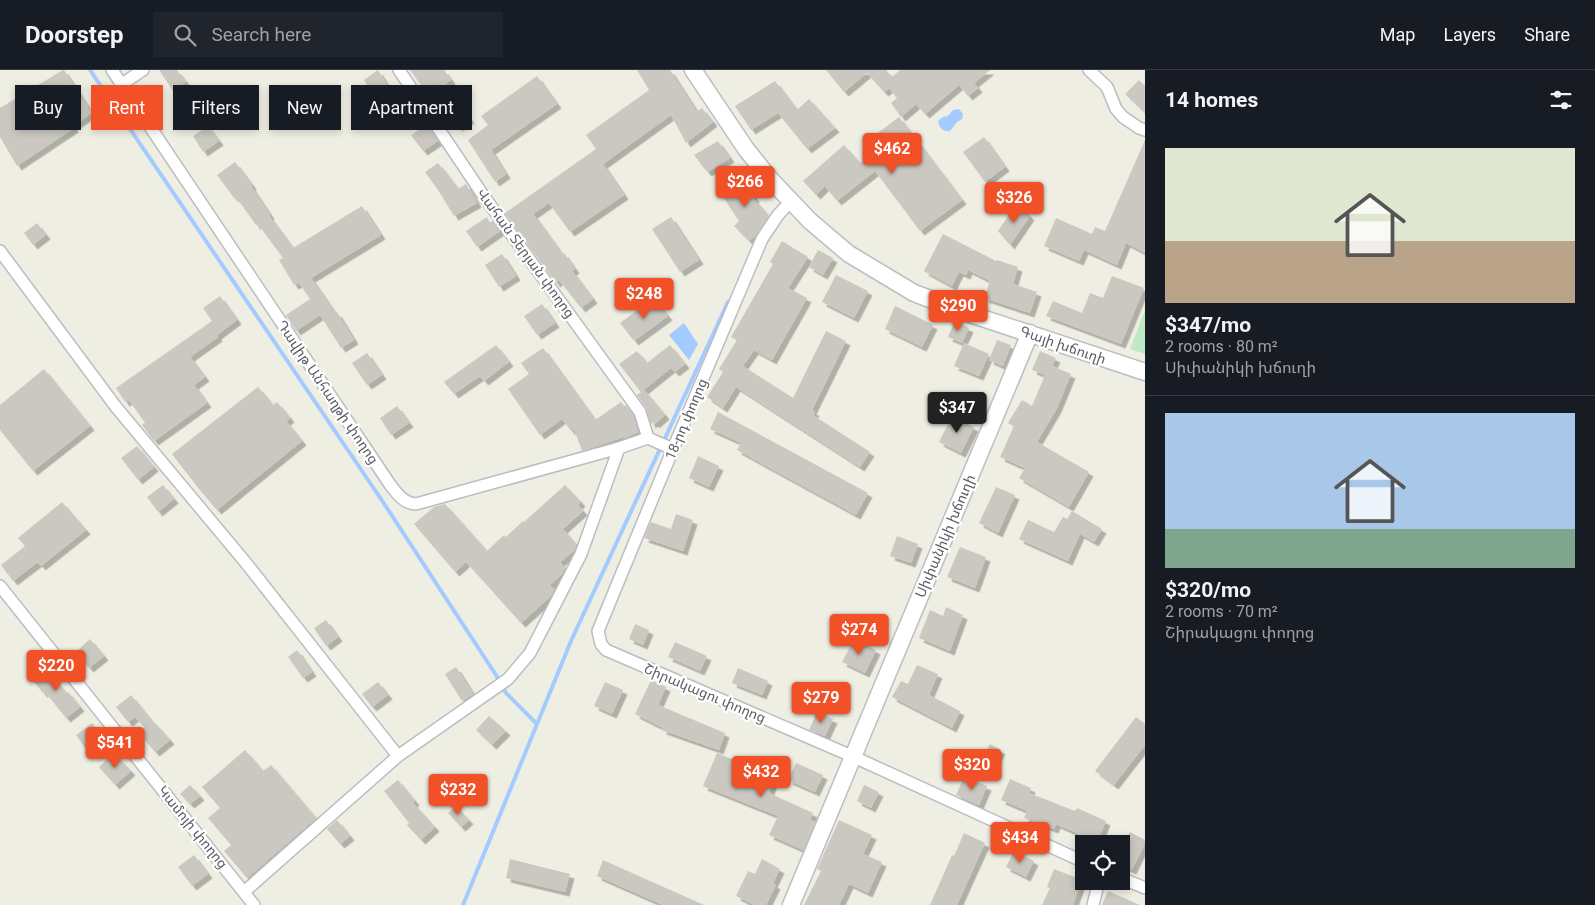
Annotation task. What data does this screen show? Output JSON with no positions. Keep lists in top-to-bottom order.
{
  "streets": {
    "main road": ["Գայի խճուղի", "Սիփանիկի խճուղի"],
    "street": [
      "Վահան Տերյան փողոց",
      "Դավիթ Անհաղթի փողոց",
      "18-րդ փողոց",
      "Շիրակացու փողոց",
      "Կամոյի փողոց"
    ]
  },
  "crossings": [
    ["Վահան Տերյան փողոց", "Դավիթ Անհաղթի փողոց"],
    ["Գայի խճուղի", "18-րդ փողոց"],
    ["Գայի խճուղի", "Սիփանիկի խճուղի"],
    ["18-րդ փողոց", "Շիրակացու փողոց"],
    ["Սիփանիկի խճուղի", "Շիրակացու փողոց"]
  ],
  "page": {
    "header": "Doorstep",
    "search": "Search here",
    "nav": ["Map", "Layers", "Share"],
    "heading": "14 homes",
    "chip": [
      "Buy",
      "Rent",
      "Filters",
      "New",
      "Apartment"
    ],
    "list": [
      {
        "name": "$347/mo",
        "note": "2 rooms · 80 m² · Սիփանիկի խճուղի"
      },
      {
        "name": "$320/mo",
        "note": "2 rooms · 70 m² · Շիրակացու փողոց"
      }
    ],
    "price": [
      "$462",
      "$266",
      "$326",
      "$248",
      "$290",
      "$347",
      "$274",
      "$220",
      "$279",
      "$541",
      "$320",
      "$432",
      "$232",
      "$434"
    ]
  }
}
